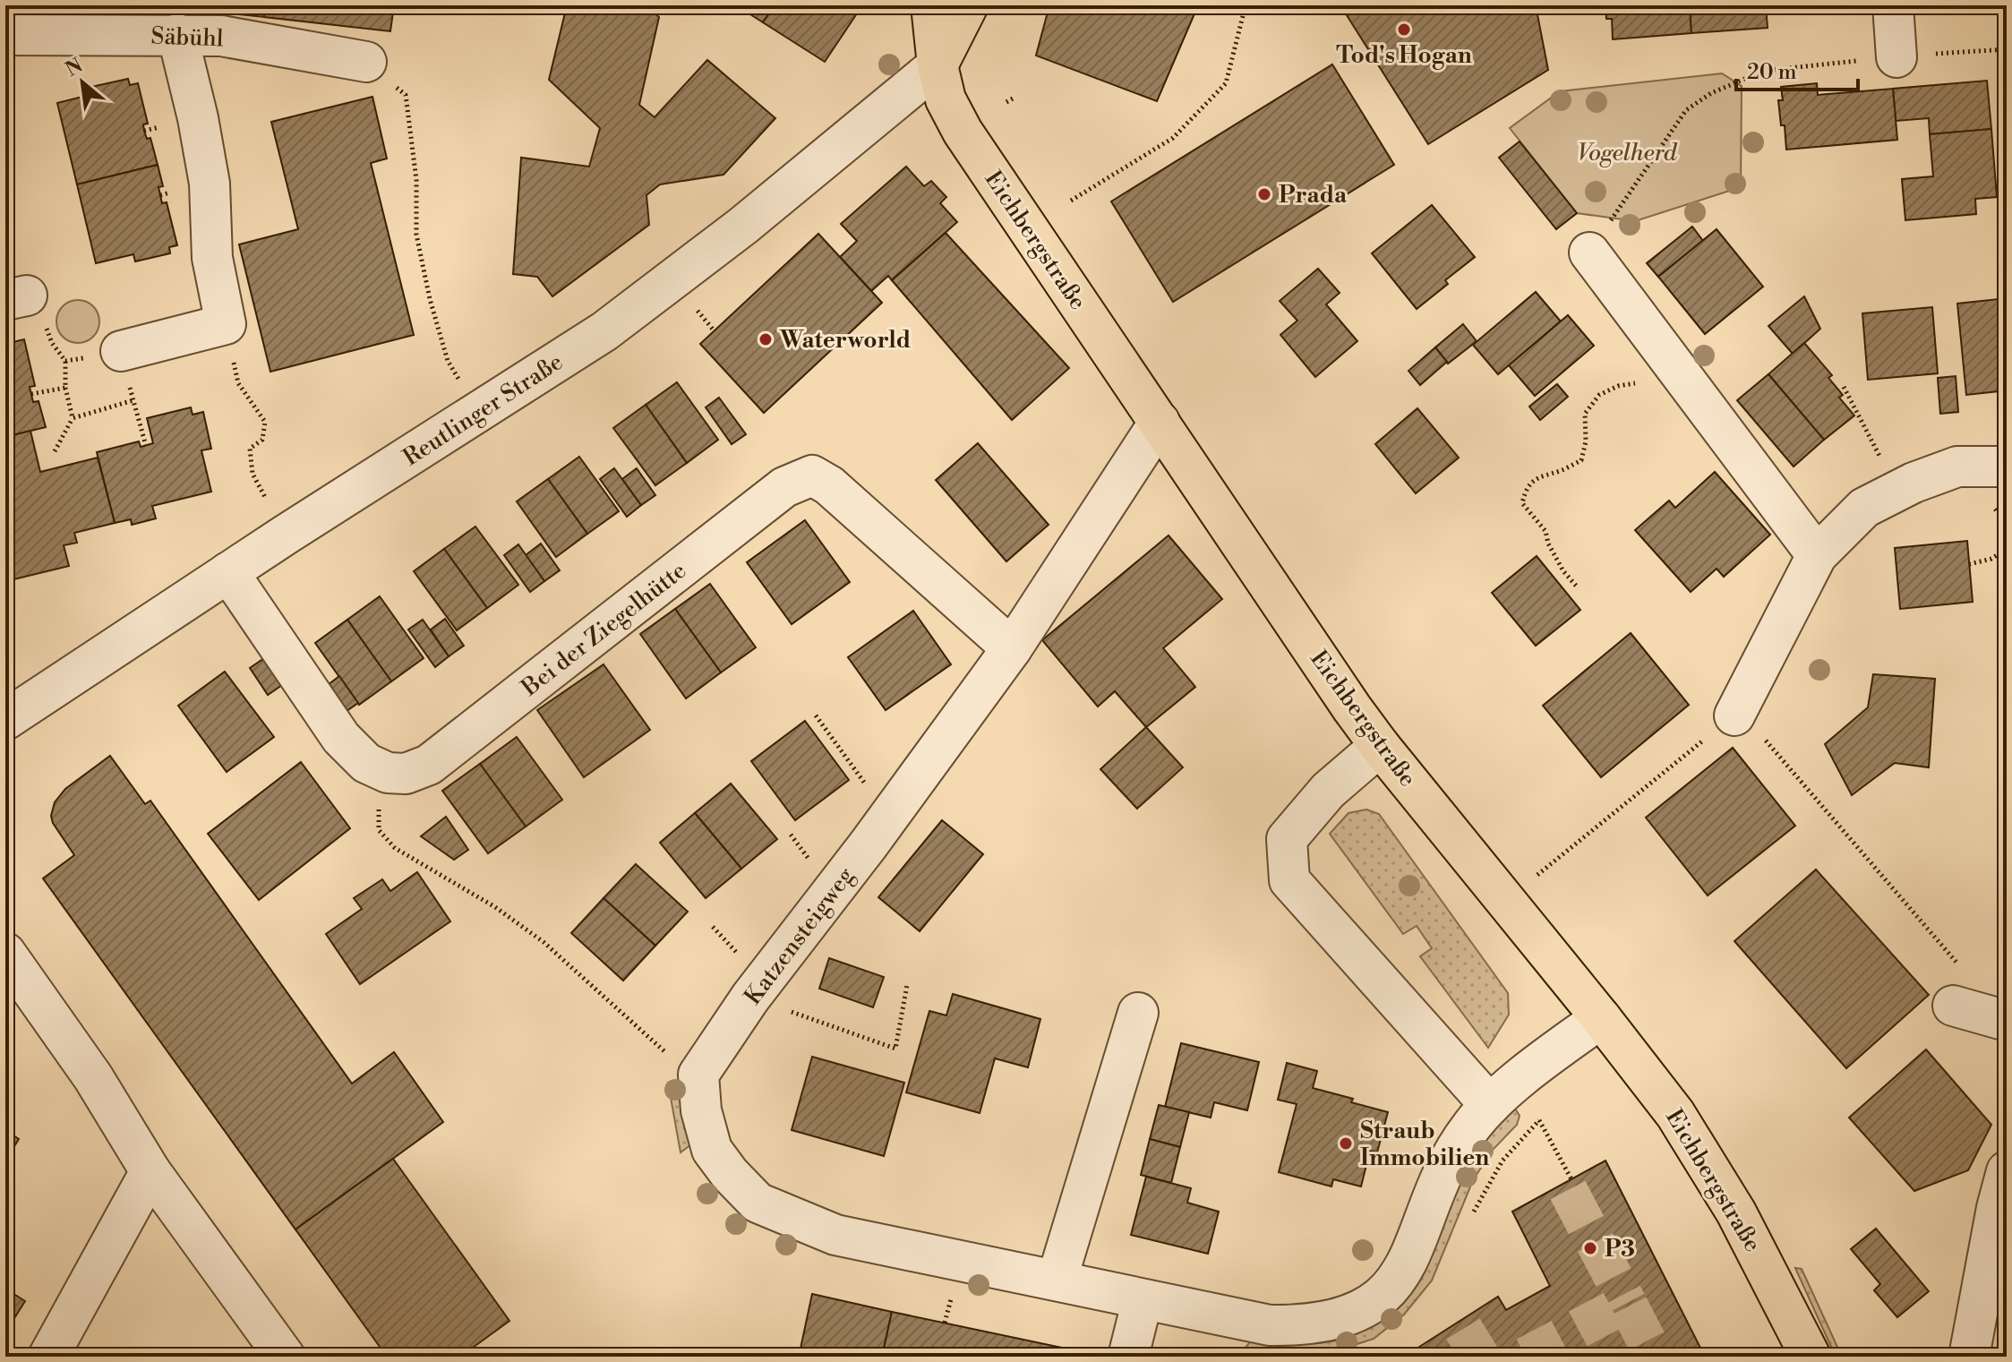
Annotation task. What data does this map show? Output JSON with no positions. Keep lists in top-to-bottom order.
{
  "streets": {
    "main road": ["Eichbergstraße", "Reutlinger Straße"],
    "street": ["Säbühl", "Bei der Ziegelhütte", "Katzensteigweg"]
  },
  "crossings": [
    ["Eichbergstraße", "Reutlinger Straße"],
    ["Eichbergstraße", "Katzensteigweg"],
    ["Bei der Ziegelhütte", "Katzensteigweg"]
  ],
  "parks": ["Vogelherd"],
  "places": [
    "Tod's Hogan",
    "Prada",
    "Waterworld",
    "Straub Immobilien",
    "P3"
  ],
  "scale_bar": "20 m",
  "north": "top left"
}
